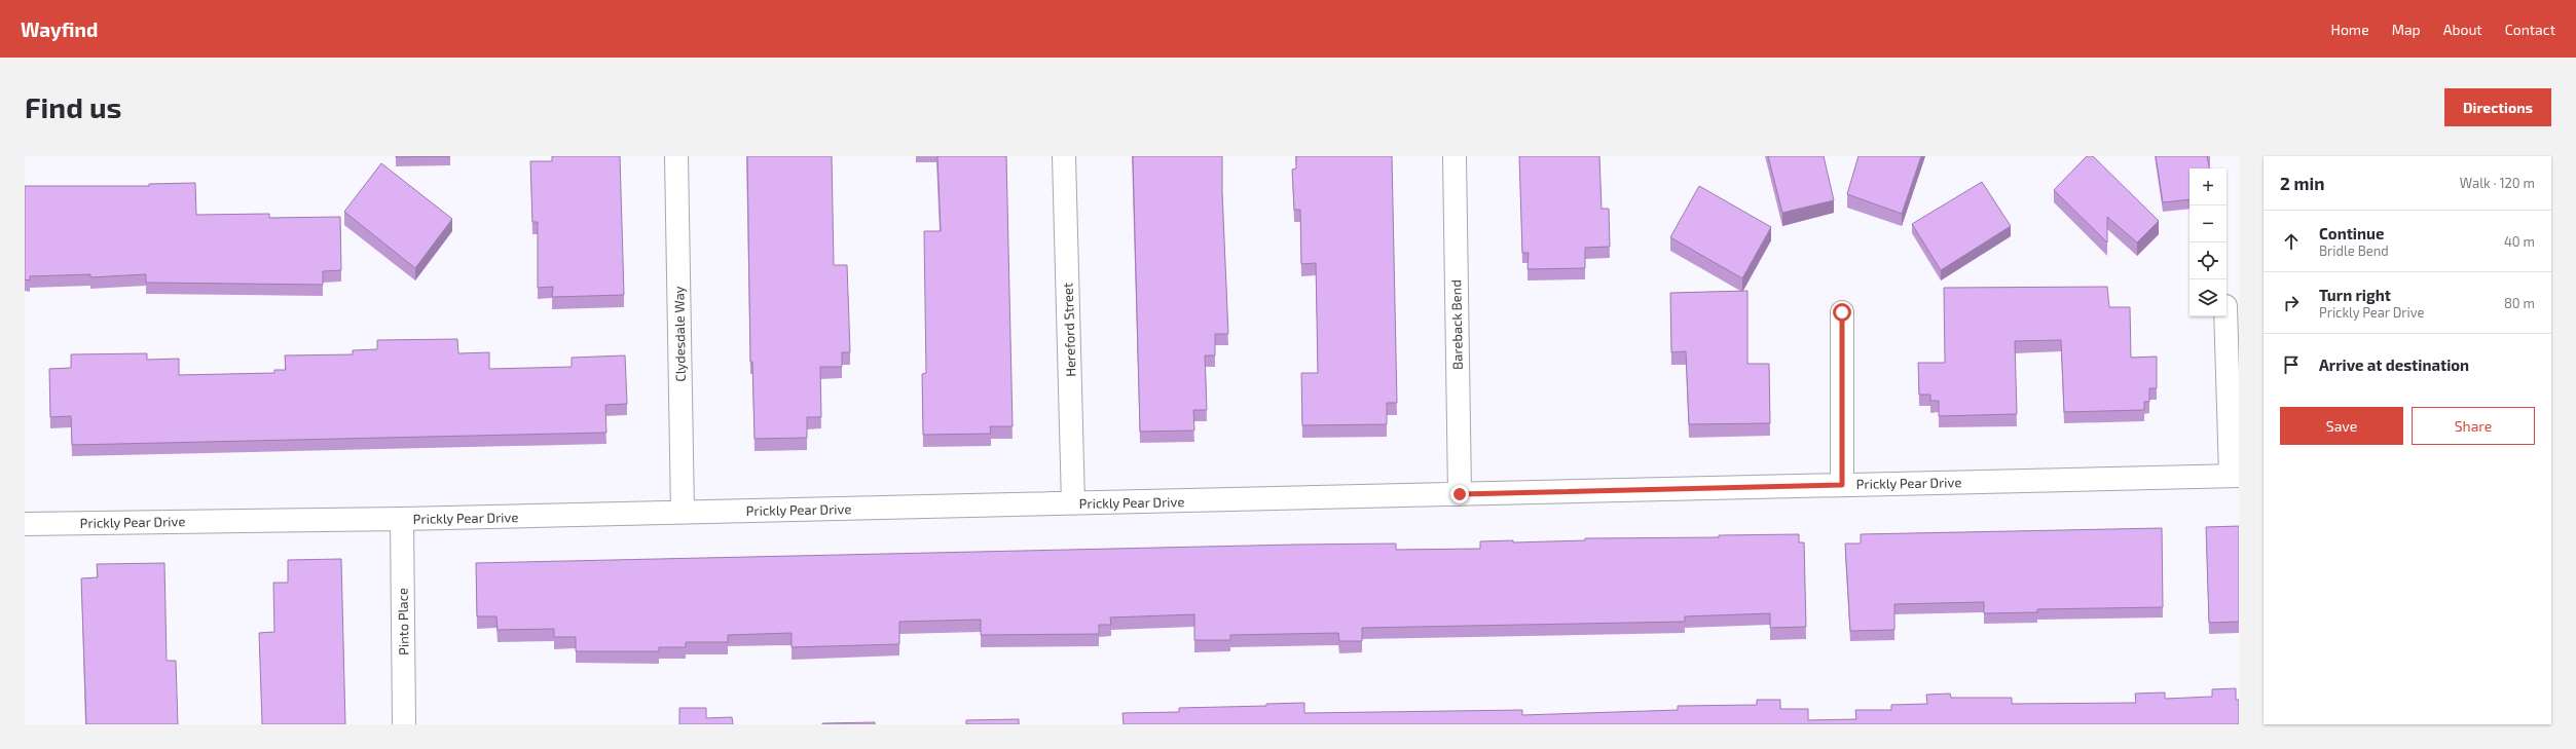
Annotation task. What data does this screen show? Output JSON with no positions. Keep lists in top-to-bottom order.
{
  "streets": {
    "street": [
      "Bareback Bend",
      "Hereford Street",
      "Clydesdale Way",
      "Prickly Pear Drive",
      "Pinto Place"
    ]
  },
  "crossings": [
    ["Bareback Bend", "Prickly Pear Drive"],
    ["Hereford Street", "Prickly Pear Drive"],
    ["Clydesdale Way", "Prickly Pear Drive"],
    ["Prickly Pear Drive", "Pinto Place"]
  ],
  "page": {
    "header": "Wayfind",
    "nav": [
      "Home",
      "Map",
      "About",
      "Contact"
    ],
    "buttons": [
      "Directions",
      ["Save", "Share"]
    ],
    "title": "Find us",
    "heading": ["2 min", "Walk · 120 m"],
    "map_buttons": ["+", "−"],
    "list": [
      ["Continue", "Bridle Bend", "40 m"],
      ["Turn right", "Prickly Pear Drive", "80 m"],
      "Arrive at destination"
    ]
  }
}
